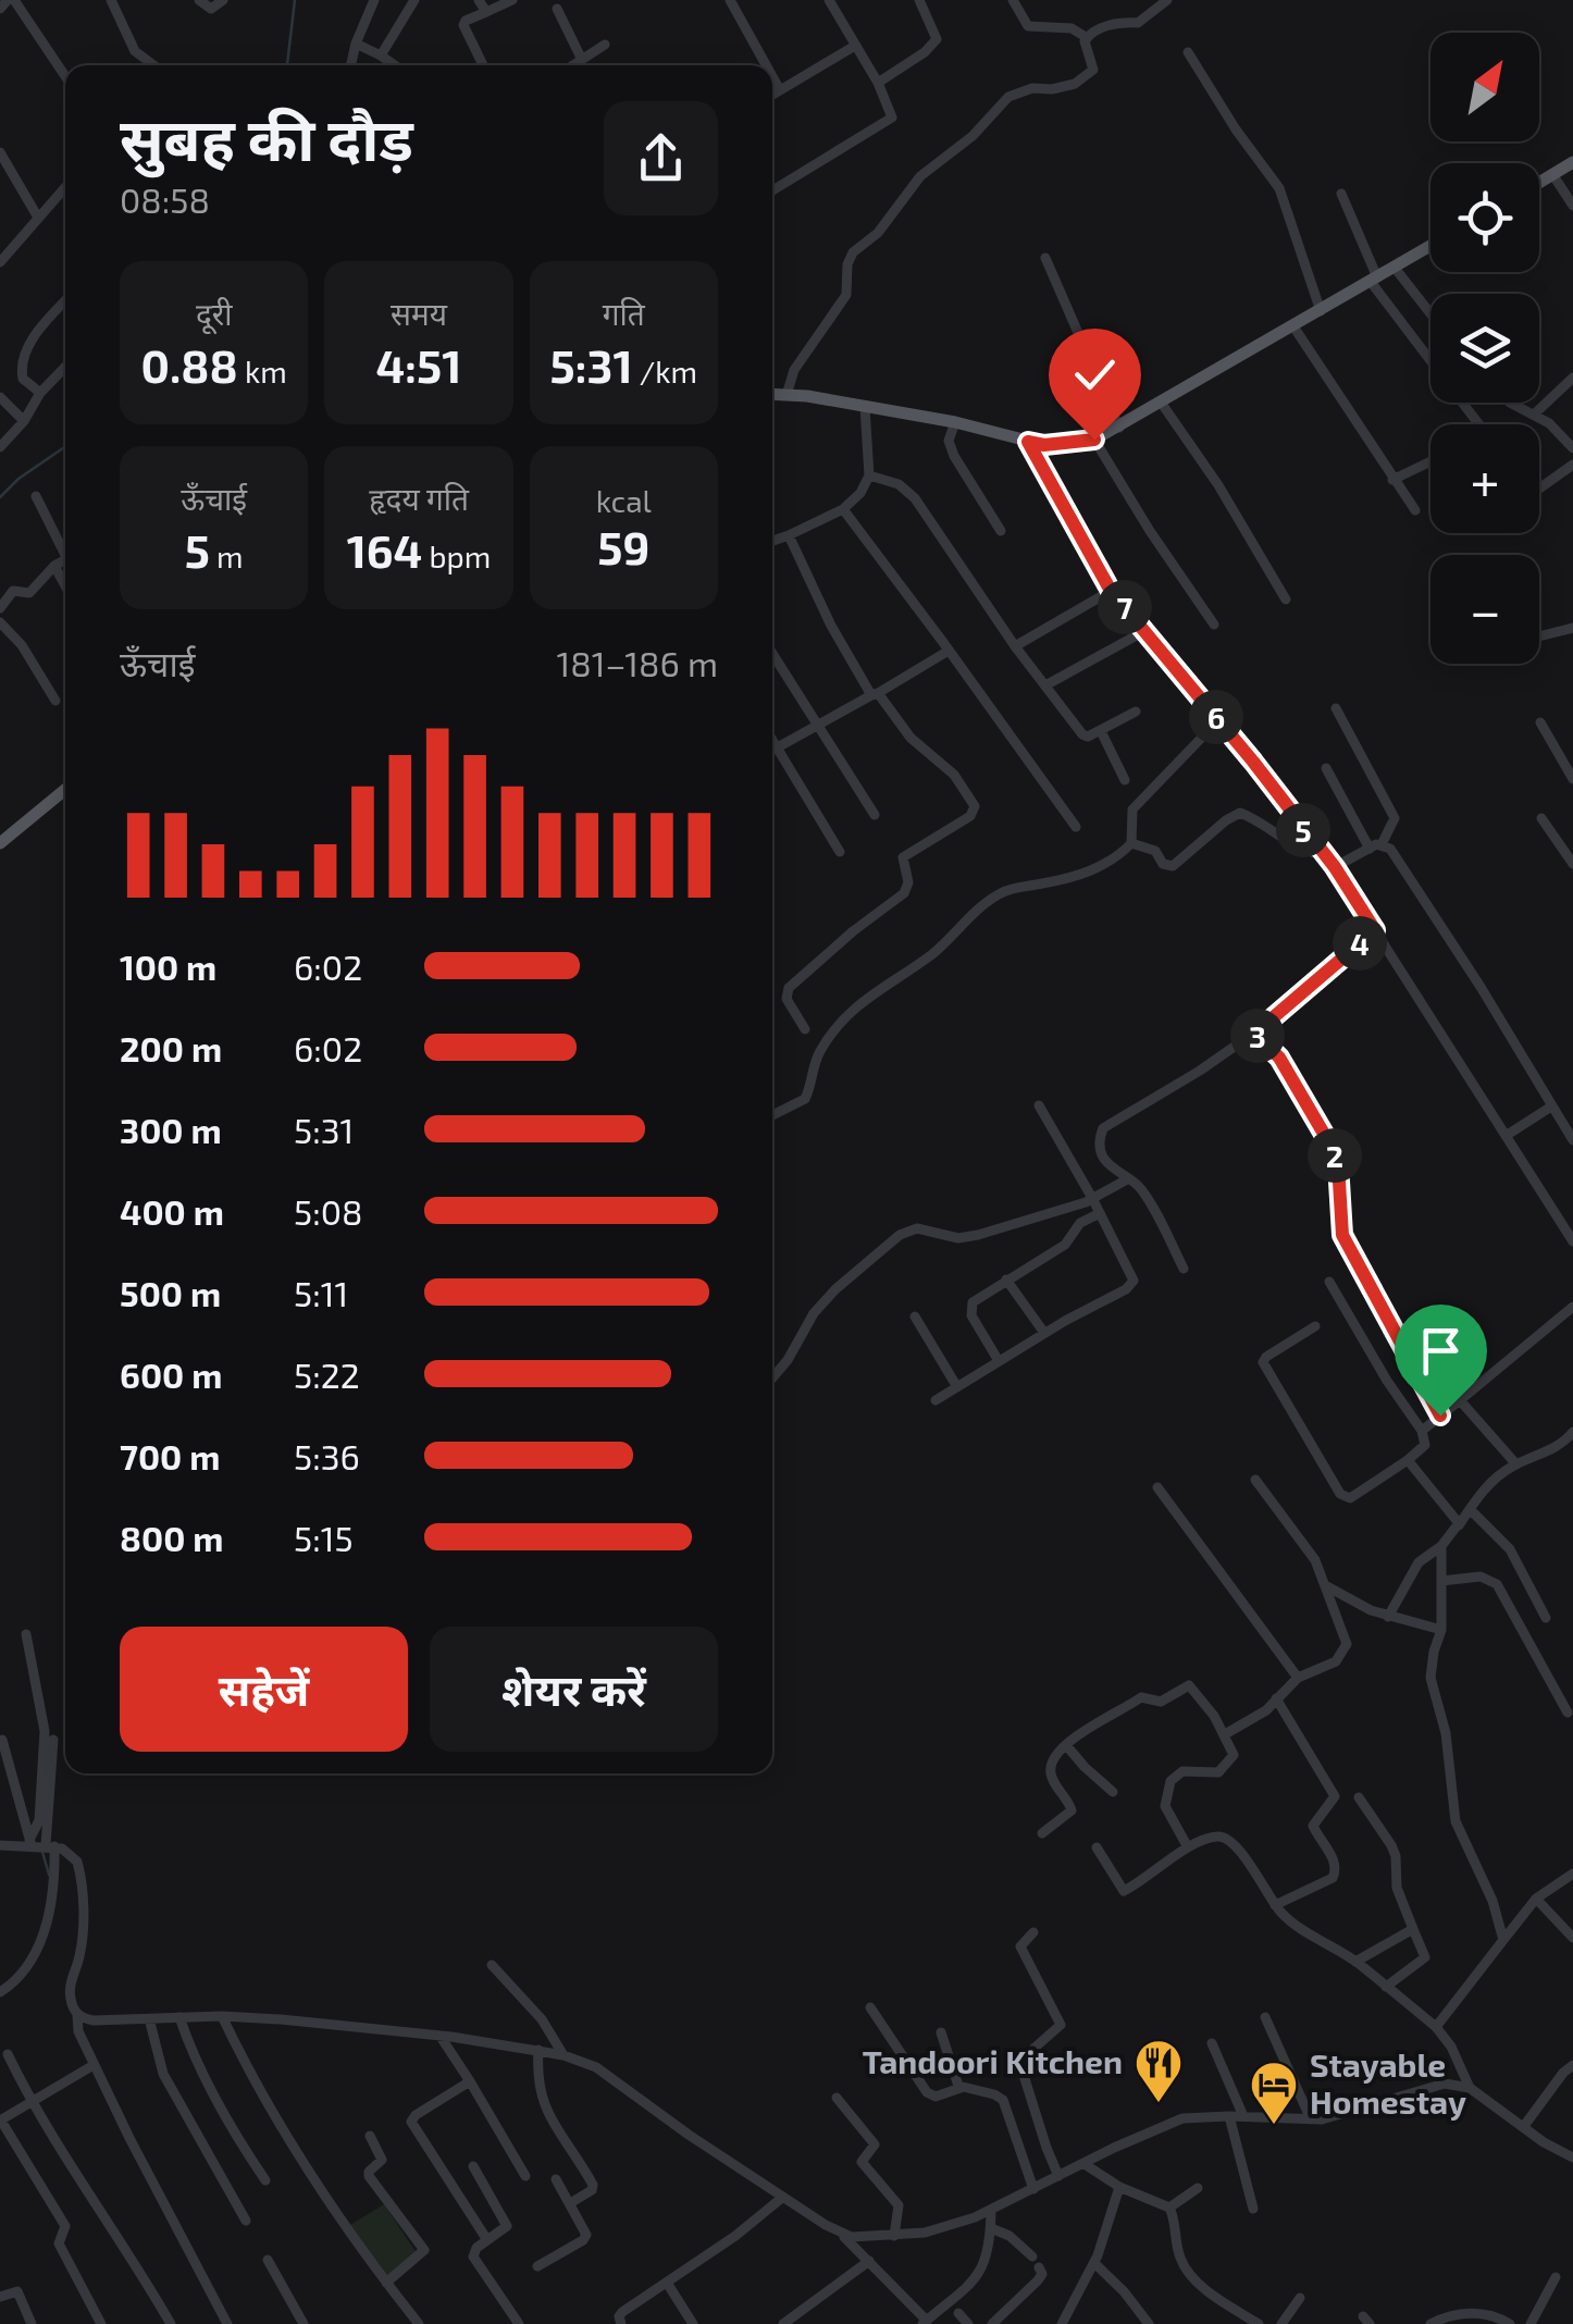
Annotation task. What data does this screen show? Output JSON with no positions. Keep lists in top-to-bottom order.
{
  "places": {
    "restaurant": ["Tandoori Kitchen"],
    "hotel": ["Stayable Homestay"]
  },
  "north": "top right",
  "page": {
    "map_buttons": ["+", "−"],
    "heading": ["सुबह की दौड़", "08:58"],
    "stats": [
      ["दूरी", "0.88 km"],
      ["समय", "4:51"],
      ["गति", "5:31 /km"],
      ["ऊँचाई", "5 m"],
      ["हृदय गति", "164 bpm"],
      ["kcal", "59"]
    ],
    "pins": [
      "7",
      "6",
      "5",
      "4",
      "3",
      "2"
    ],
    "chart": ["ऊँचाई", "181–186 m"],
    "list": [
      {
        "name": "100 m",
        "note": "6:02"
      },
      {
        "name": "200 m",
        "note": "6:02"
      },
      {
        "name": "300 m",
        "note": "5:31"
      },
      {
        "name": "400 m",
        "note": "5:08"
      },
      {
        "name": "500 m",
        "note": "5:11"
      },
      {
        "name": "600 m",
        "note": "5:22"
      },
      {
        "name": "700 m",
        "note": "5:36"
      },
      {
        "name": "800 m",
        "note": "5:15"
      }
    ],
    "buttons": ["सहेजें", "शेयर करें"]
  }
}
